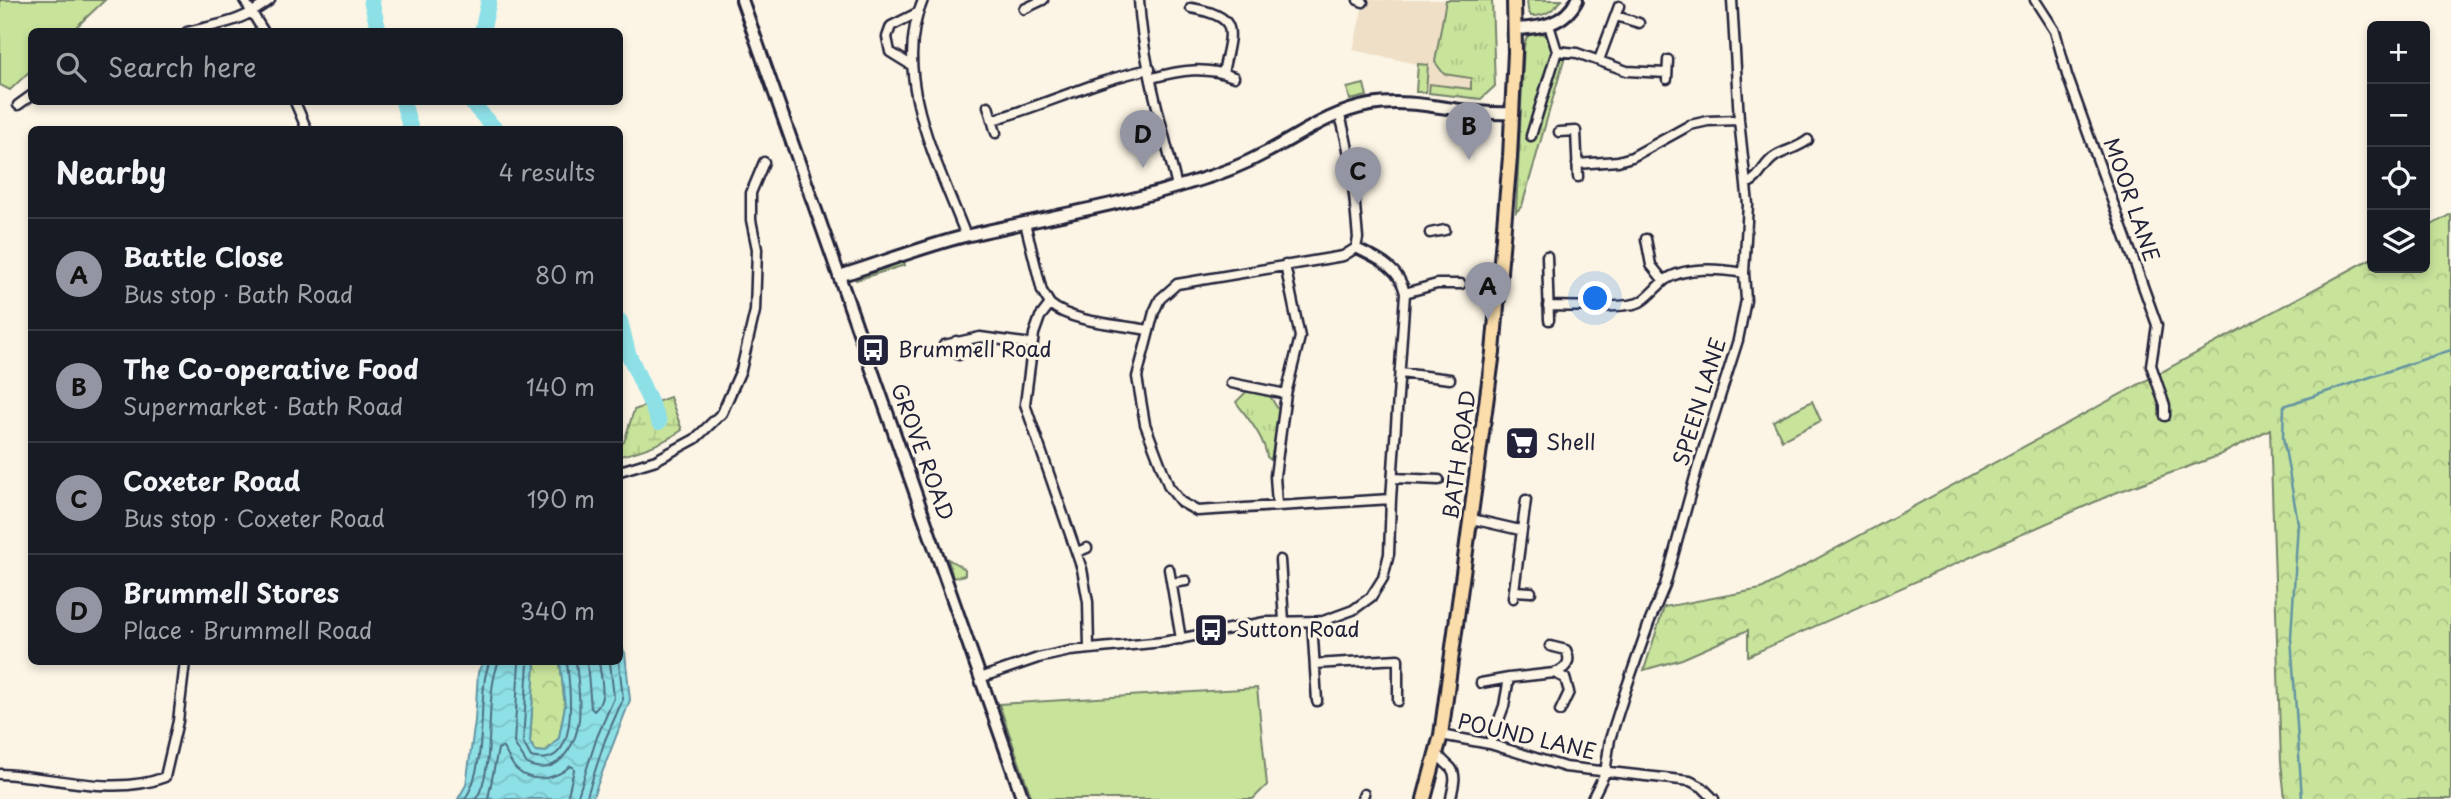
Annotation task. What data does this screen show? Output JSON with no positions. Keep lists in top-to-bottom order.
{
  "streets": {
    "main road": ["BATH ROAD"],
    "street": [
      "MOOR LANE",
      "SPEEN LANE",
      "GROVE ROAD",
      "POUND LANE"
    ]
  },
  "crossings": [
    ["SPEEN LANE", "POUND LANE"],
    ["BATH ROAD", "POUND LANE"]
  ],
  "places": {
    "bus stop": ["Brummell Road", "Sutton Road"],
    "supermarket": ["Shell"]
  },
  "page": {
    "map_buttons": ["+", "−"],
    "search": "Search here",
    "pins": [
      "B",
      "D",
      "C",
      "A"
    ],
    "heading": ["Nearby", "4 results"],
    "list": [
      {
        "mark": "A",
        "name": "Battle Close",
        "note": "Bus stop · Bath Road",
        "value": "80 m"
      },
      {
        "mark": "B",
        "name": "The Co-operative Food",
        "note": "Supermarket · Bath Road",
        "value": "140 m"
      },
      {
        "mark": "C",
        "name": "Coxeter Road",
        "note": "Bus stop · Coxeter Road",
        "value": "190 m"
      },
      {
        "mark": "D",
        "name": "Brummell Stores",
        "note": "Place · Brummell Road",
        "value": "340 m"
      }
    ]
  }
}
